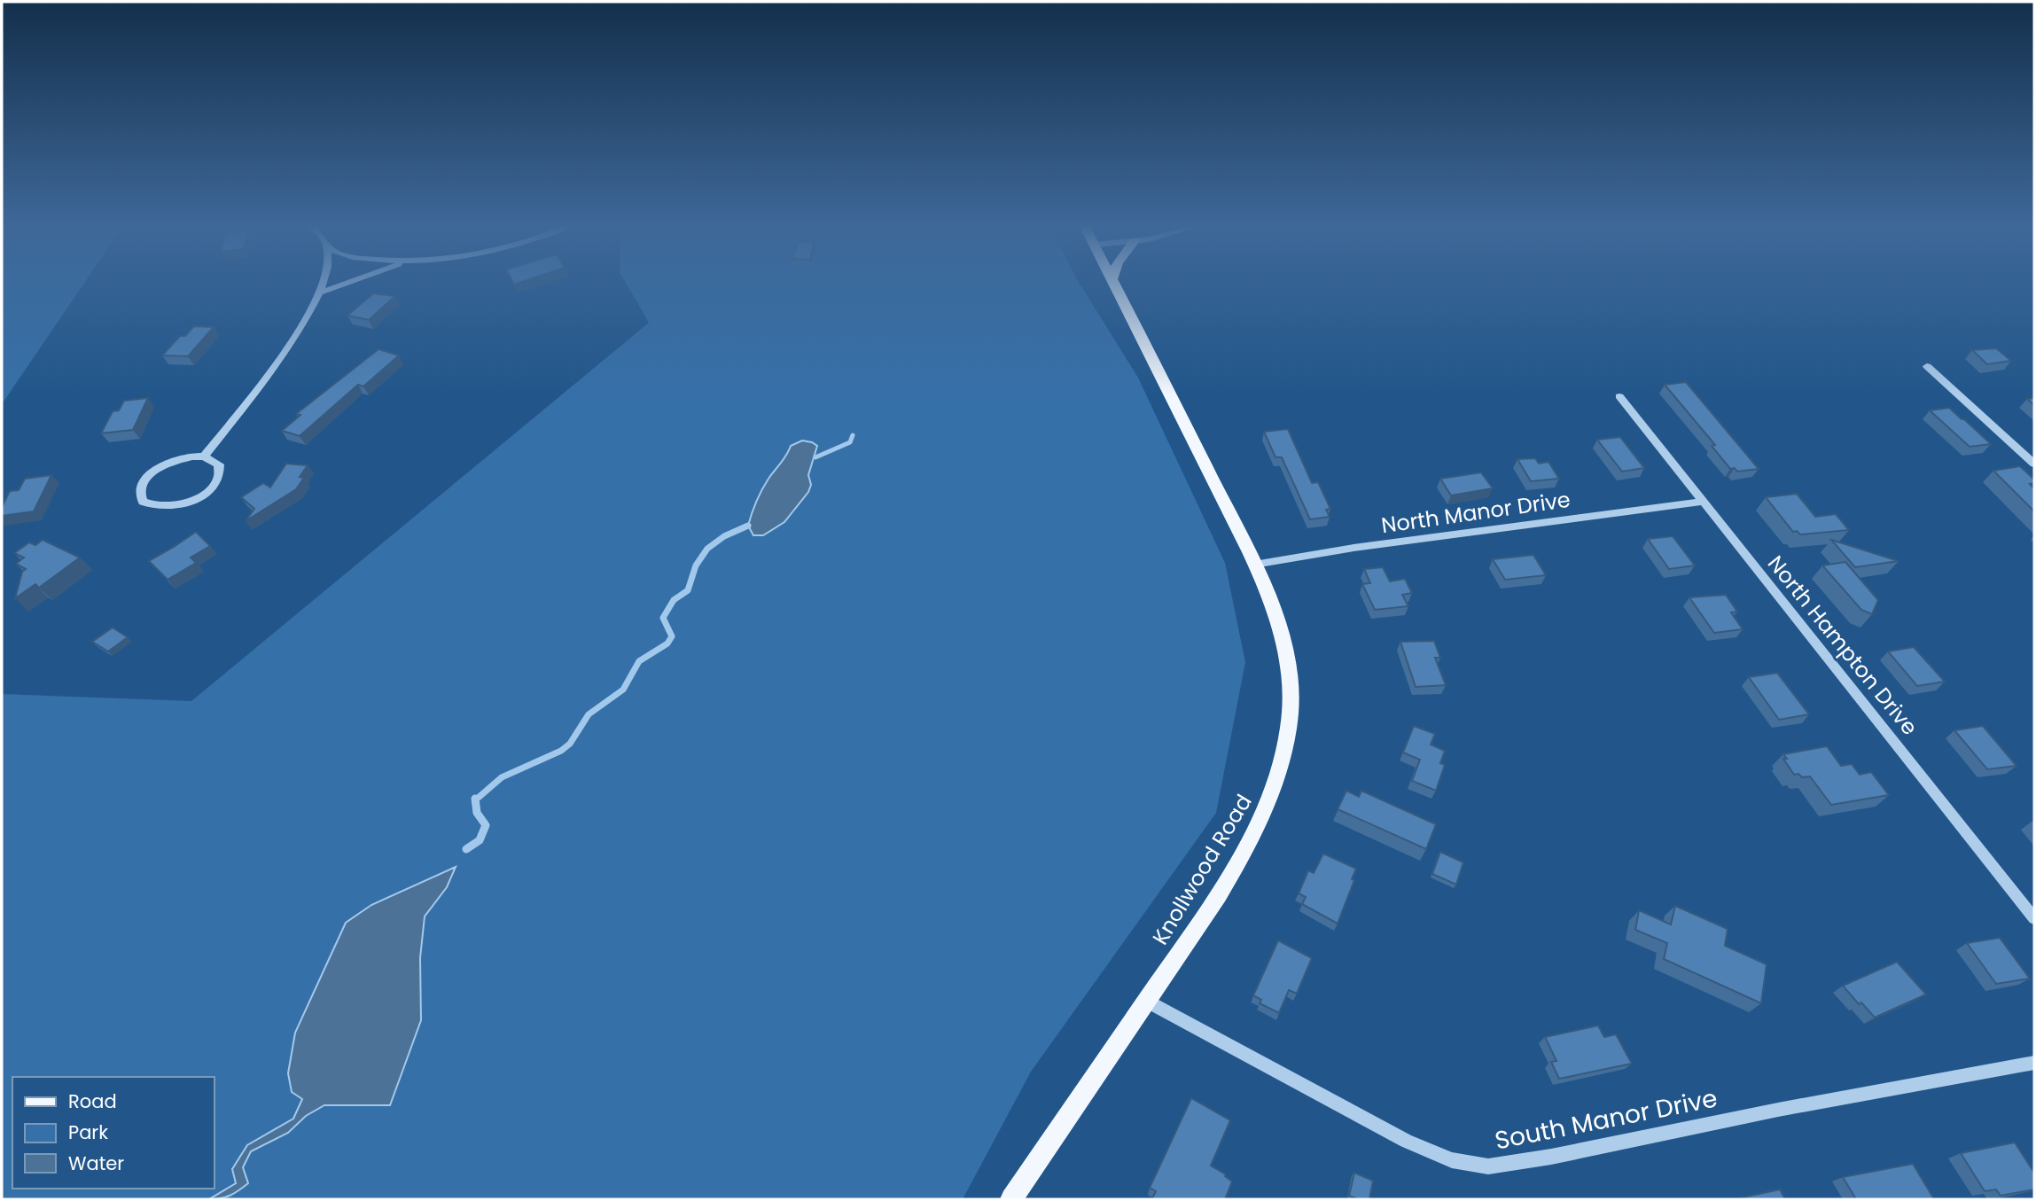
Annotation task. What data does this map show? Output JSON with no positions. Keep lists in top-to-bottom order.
{
  "streets": {
    "main road": ["Knollwood Road"],
    "street": ["North Manor Drive", "North Hampton Drive", "South Manor Drive"]
  },
  "crossings": [
    ["North Manor Drive", "North Hampton Drive"],
    ["North Manor Drive", "Knollwood Road"],
    ["Knollwood Road", "South Manor Drive"]
  ],
  "legend": ["Road", "Park", "Water"]
}
